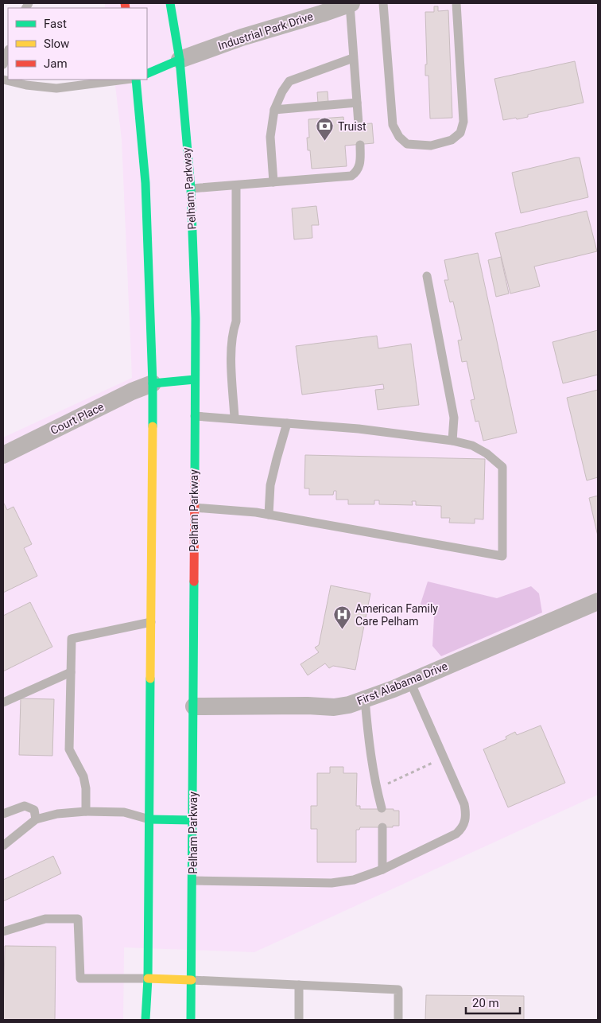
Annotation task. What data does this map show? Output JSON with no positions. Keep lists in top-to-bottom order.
{
  "streets": {
    "main road": ["Pelham Parkway"],
    "street": ["Industrial Park Drive", "Court Place", "First Alabama Drive"]
  },
  "crossings": [
    ["Industrial Park Drive", "Pelham Parkway"],
    ["Pelham Parkway", "First Alabama Drive"]
  ],
  "places": {
    "bank": ["Truist"],
    "hospital": ["American Family Care Pelham"]
  },
  "legend": ["Fast", "Slow", "Jam"],
  "scale_bar": "20 m"
}
